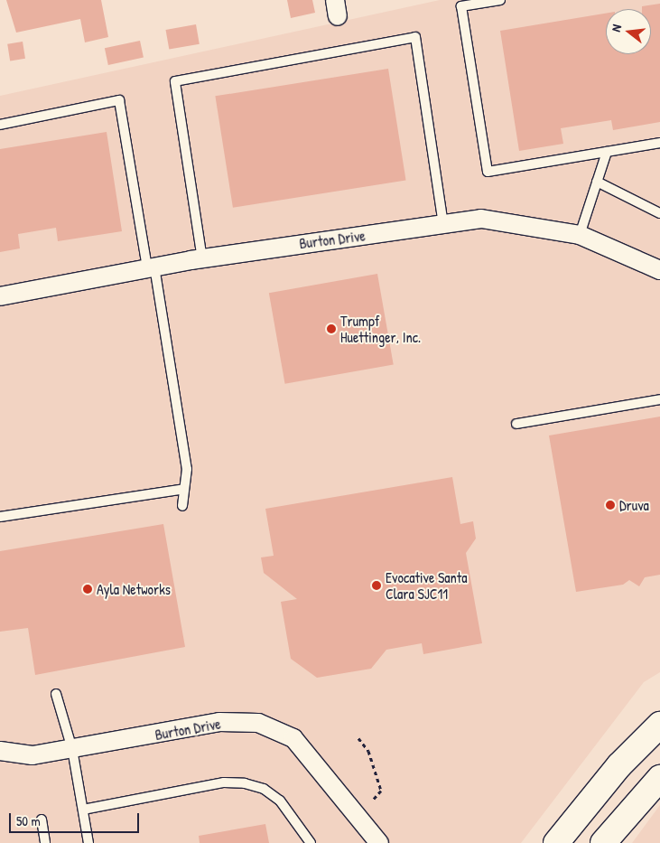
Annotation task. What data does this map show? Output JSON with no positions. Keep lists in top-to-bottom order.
{
  "streets": {
    "street": ["Burton Drive"]
  },
  "places": [
    "Trumpf Huettinger, Inc.",
    "Druva",
    "Evocative Santa Clara SJC11",
    "Ayla Networks"
  ],
  "scale_bar": "50 m",
  "north": "left"
}
